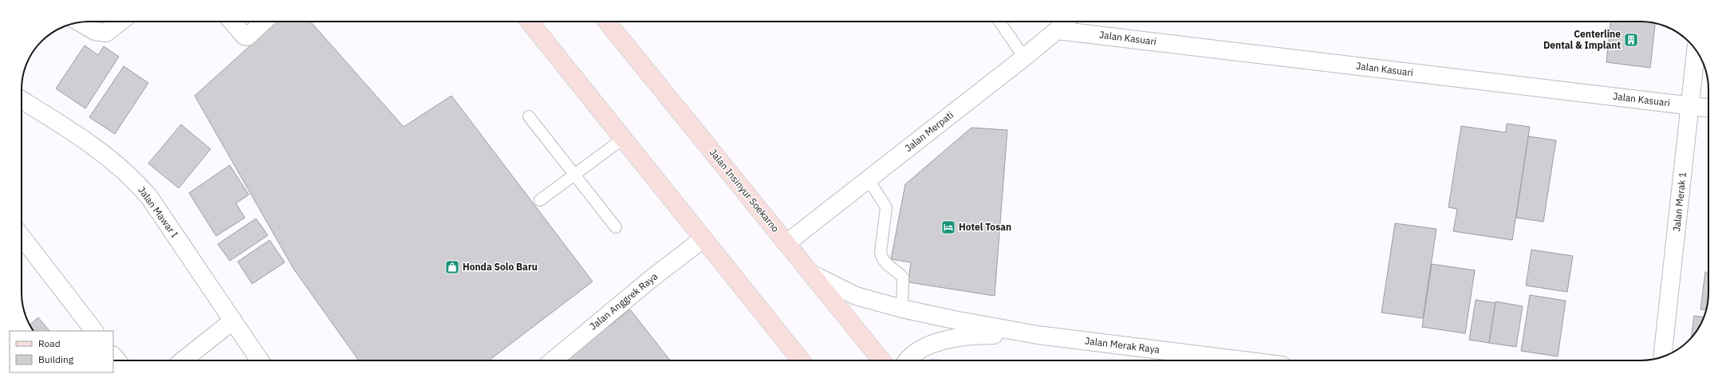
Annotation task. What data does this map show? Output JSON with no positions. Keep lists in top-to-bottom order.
{
  "streets": {
    "main road": ["Jalan Insinyur Soekarno"],
    "street": [
      "Jalan Kasuari",
      "Jalan Merpati",
      "Jalan Merak 1",
      "Jalan Mawar I",
      "Jalan Anggrek Raya",
      "Jalan Merak Raya"
    ]
  },
  "crossings": [
    ["Jalan Kasuari", "Jalan Merpati"],
    ["Jalan Kasuari", "Jalan Merak 1"],
    ["Jalan Merpati", "Jalan Insinyur Soekarno"],
    ["Jalan Insinyur Soekarno", "Jalan Merak Raya"]
  ],
  "places": {
    "building": ["Centerline Dental & Implant"],
    "hotel": ["Hotel Tosan"],
    "shop": ["Honda Solo Baru"]
  },
  "legend": ["Road", "Building"]
}
